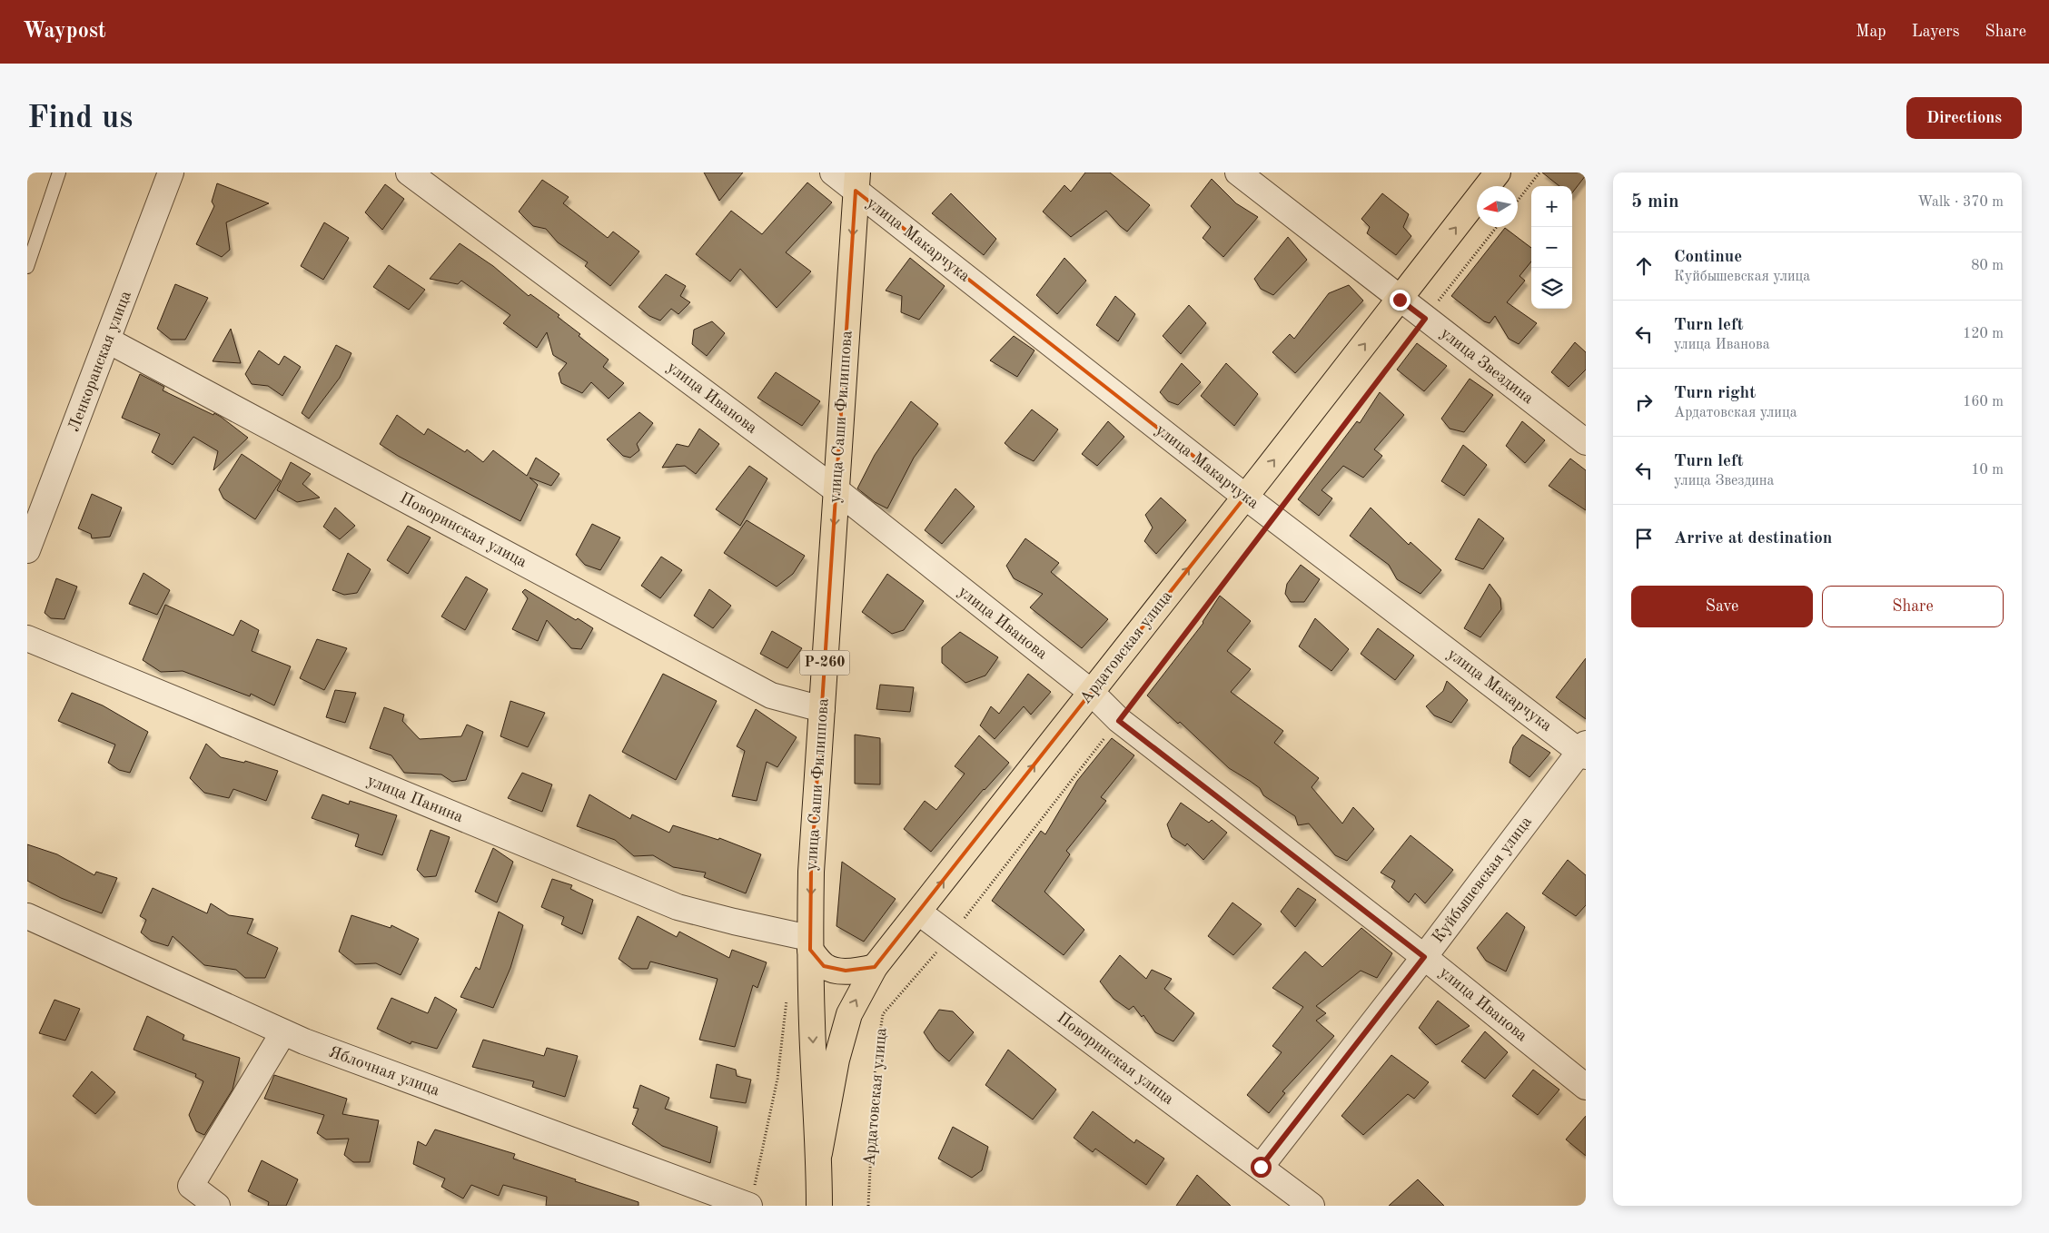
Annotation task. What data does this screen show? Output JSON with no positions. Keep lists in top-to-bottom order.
{
  "streets": {
    "highway": ["улица Саши Филиппова", "Ардатовская улица", "Р-260"],
    "street": [
      "улица Макарчука",
      "Ленкоранская улица",
      "улица Звездина",
      "улица Иванова",
      "Поворинская улица",
      "улица Панина",
      "Куйбышевская улица",
      "Яблочная улица"
    ]
  },
  "crossings": [
    ["улица Макарчука", "улица Саши Филиппова"],
    ["улица Макарчука", "Ардатовская улица"],
    ["улица Макарчука", "Куйбышевская улица"],
    ["Ленкоранская улица", "Поворинская улица"],
    ["улица Звездина", "Ардатовская улица"],
    ["улица Иванова", "улица Саши Филиппова"],
    ["улица Иванова", "Ардатовская улица"],
    ["улица Иванова", "Куйбышевская улица"],
    ["улица Саши Филиппова", "Поворинская улица"],
    ["улица Саши Филиппова", "Ардатовская улица"],
    ["улица Саши Филиппова", "улица Панина"],
    ["Поворинская улица", "Ардатовская улица"],
    ["Поворинская улица", "Куйбышевская улица"]
  ],
  "one_way": ["улица Саши Филиппова", "Ардатовская улица"],
  "north": "left",
  "page": {
    "header": "Waypost",
    "nav": ["Map", "Layers", "Share"],
    "buttons": [
      "Directions",
      ["Save", "Share"]
    ],
    "title": "Find us",
    "heading": ["5 min", "Walk · 370 m"],
    "map_buttons": ["+", "−"],
    "list": [
      ["Continue", "Куйбышевская улица", "80 m"],
      ["Turn left", "улица Иванова", "120 m"],
      ["Turn right", "Ардатовская улица", "160 m"],
      ["Turn left", "улица Звездина", "10 m"],
      "Arrive at destination"
    ]
  }
}
